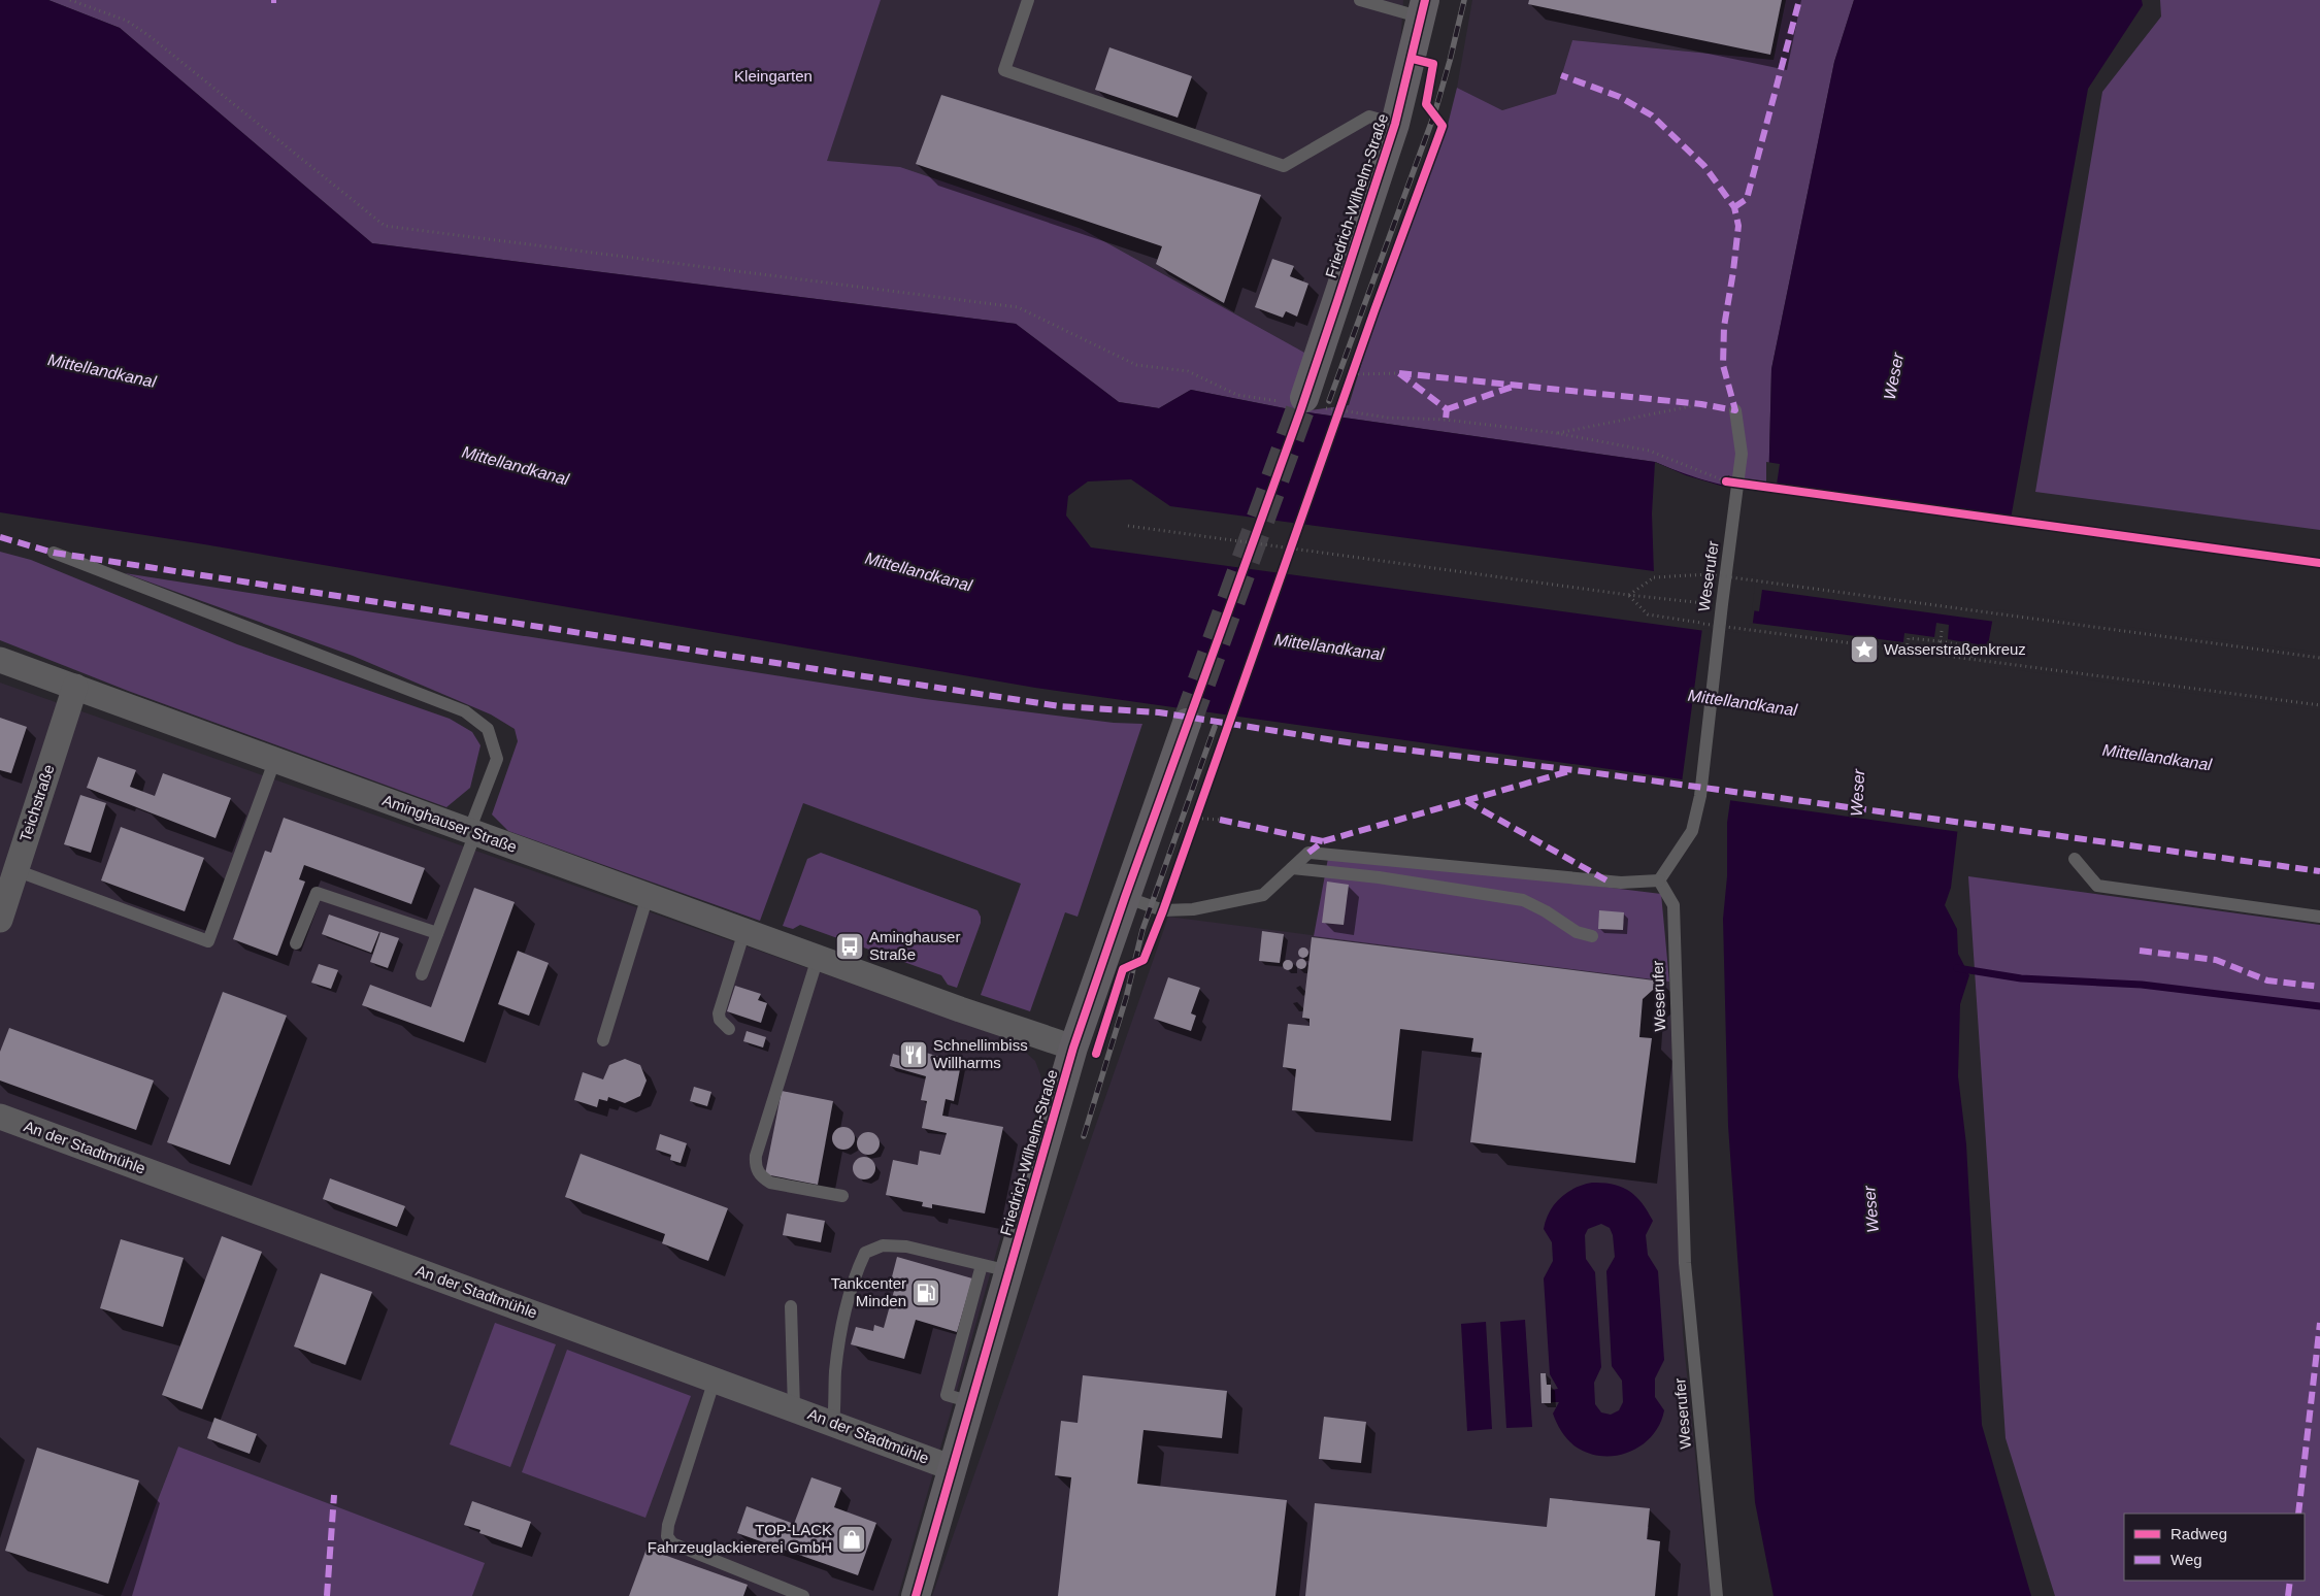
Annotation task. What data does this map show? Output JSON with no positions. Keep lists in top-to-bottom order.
{
  "streets": {
    "street": [
      "Friedrich-Wilhelm-Straße",
      "Teichstraße",
      "Aminghauser Straße",
      "An der Stadtmühle"
    ],
    "lane": ["Weserufer"]
  },
  "crossings": [
    ["Friedrich-Wilhelm-Straße", "Aminghauser Straße"],
    ["Friedrich-Wilhelm-Straße", "An der Stadtmühle"],
    ["Teichstraße", "Aminghauser Straße"]
  ],
  "water": ["Mittellandkanal", "Weser"],
  "parks": ["Kleingarten"],
  "places": {
    "place": ["Wasserstraßenkreuz"],
    "bus stop": ["Aminghauser Straße"],
    "restaurant": ["Schnellimbiss Willharms"],
    "fuel station": ["Tankcenter Minden"],
    "shop": ["TOP-LACK Fahrzeuglackiererei GmbH"]
  },
  "legend": ["Radweg", "Weg"]
}
